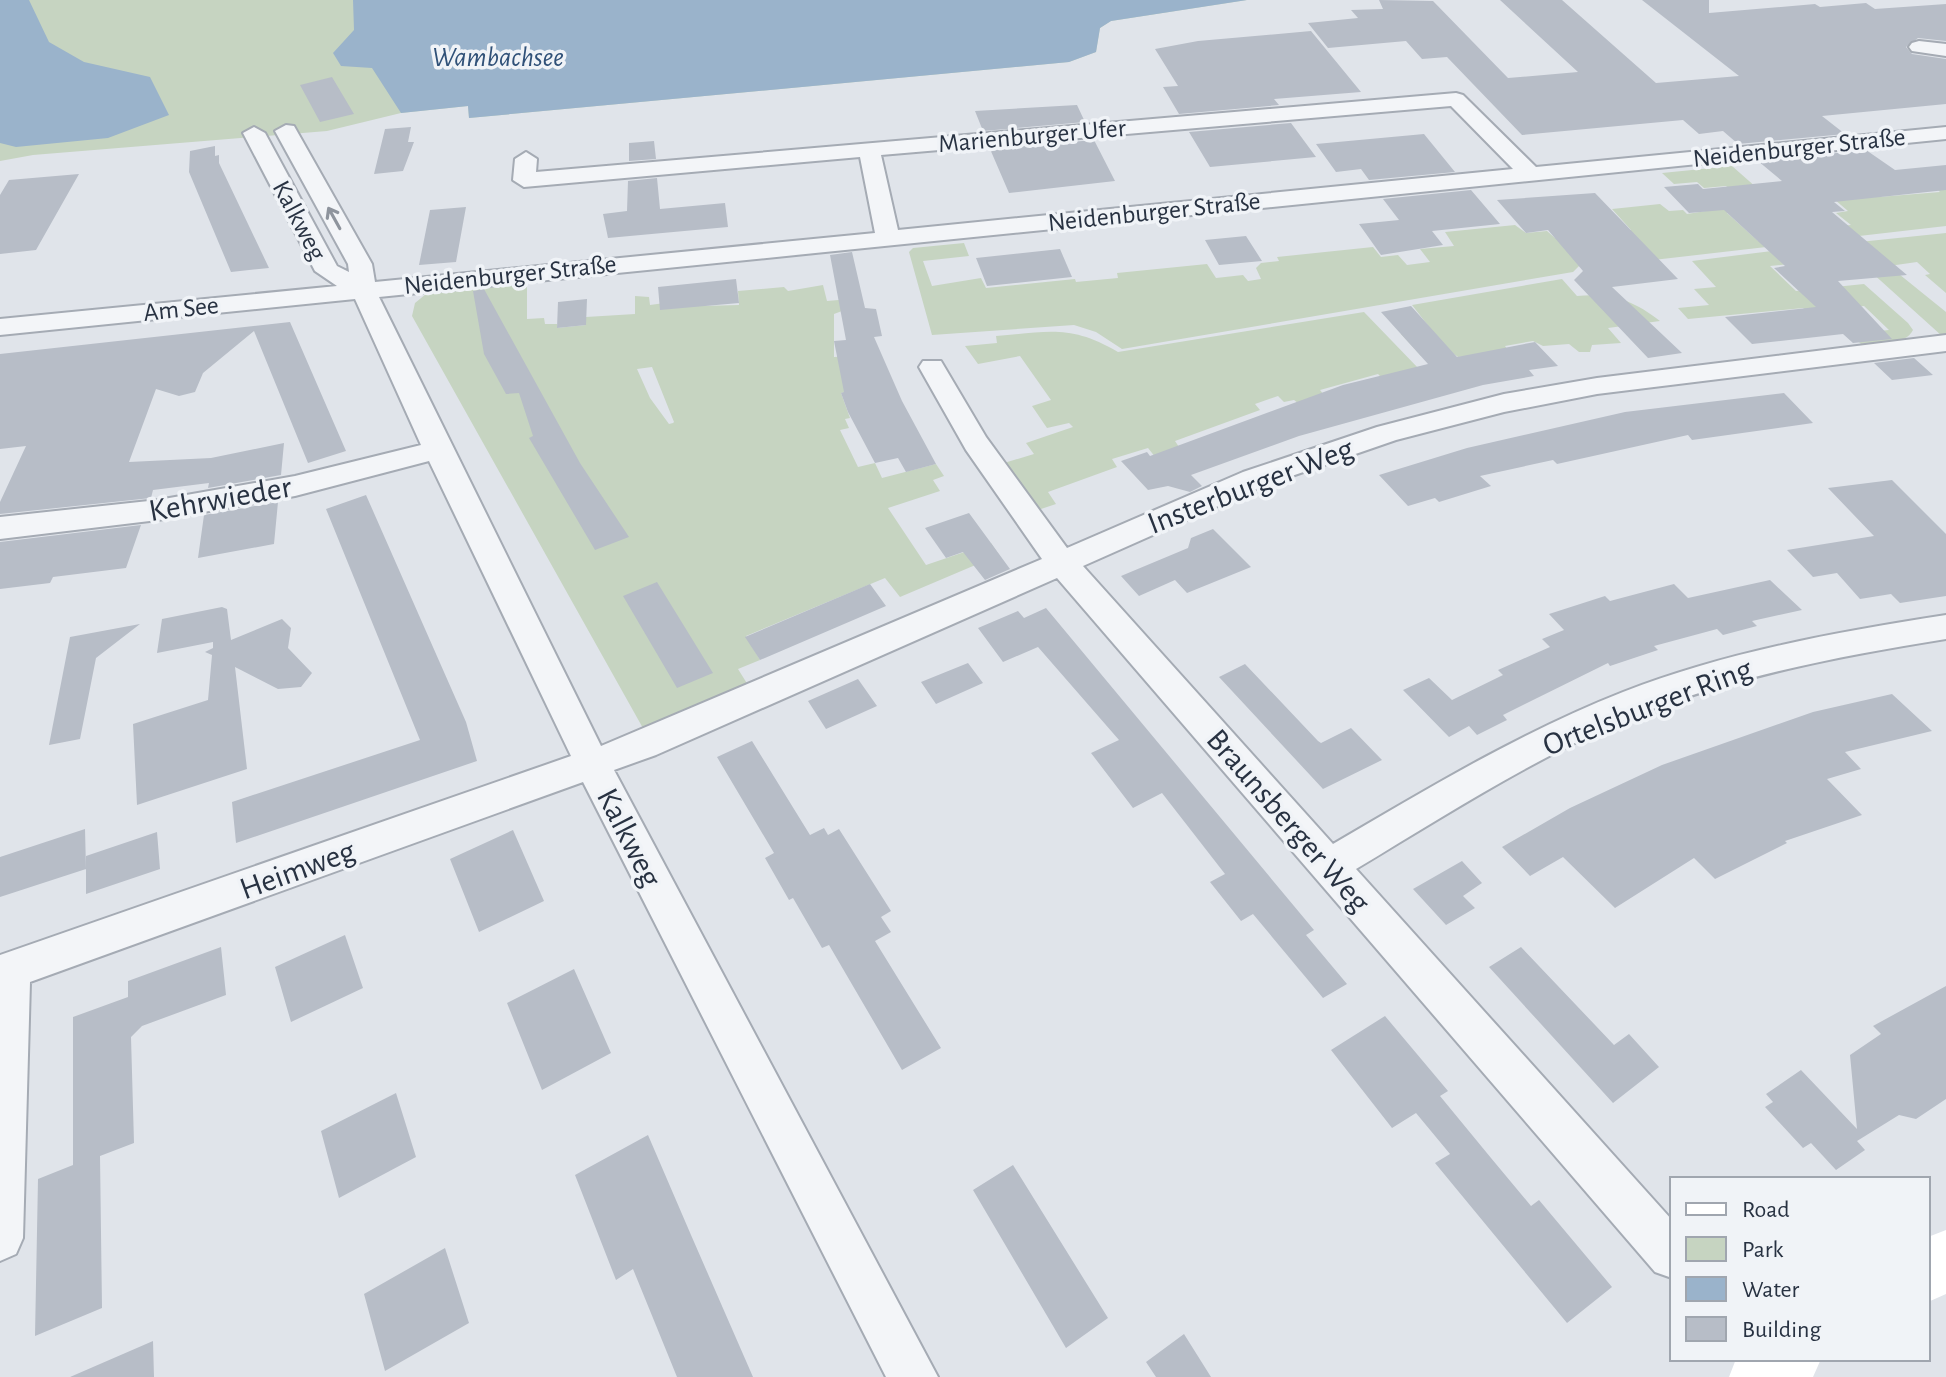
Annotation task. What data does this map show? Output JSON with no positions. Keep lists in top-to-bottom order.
{
  "streets": {
    "street": [
      "Marienburger Ufer",
      "Neidenburger Straße",
      "Kalkweg",
      "Am See",
      "Insterburger Weg",
      "Kehrwieder",
      "Ortelsburger Ring",
      "Braunsberger Weg",
      "Heimweg"
    ]
  },
  "crossings": [
    ["Marienburger Ufer", "Neidenburger Straße"],
    ["Neidenburger Straße", "Kalkweg"],
    ["Neidenburger Straße", "Am See"],
    ["Kalkweg", "Am See"],
    ["Kalkweg", "Insterburger Weg"],
    ["Kalkweg", "Kehrwieder"],
    ["Kalkweg", "Heimweg"],
    ["Insterburger Weg", "Braunsberger Weg"],
    ["Insterburger Weg", "Heimweg"],
    ["Ortelsburger Ring", "Braunsberger Weg"]
  ],
  "water": ["Wambachsee"],
  "legend": [
    "Road",
    "Park",
    "Water",
    "Building"
  ]
}
